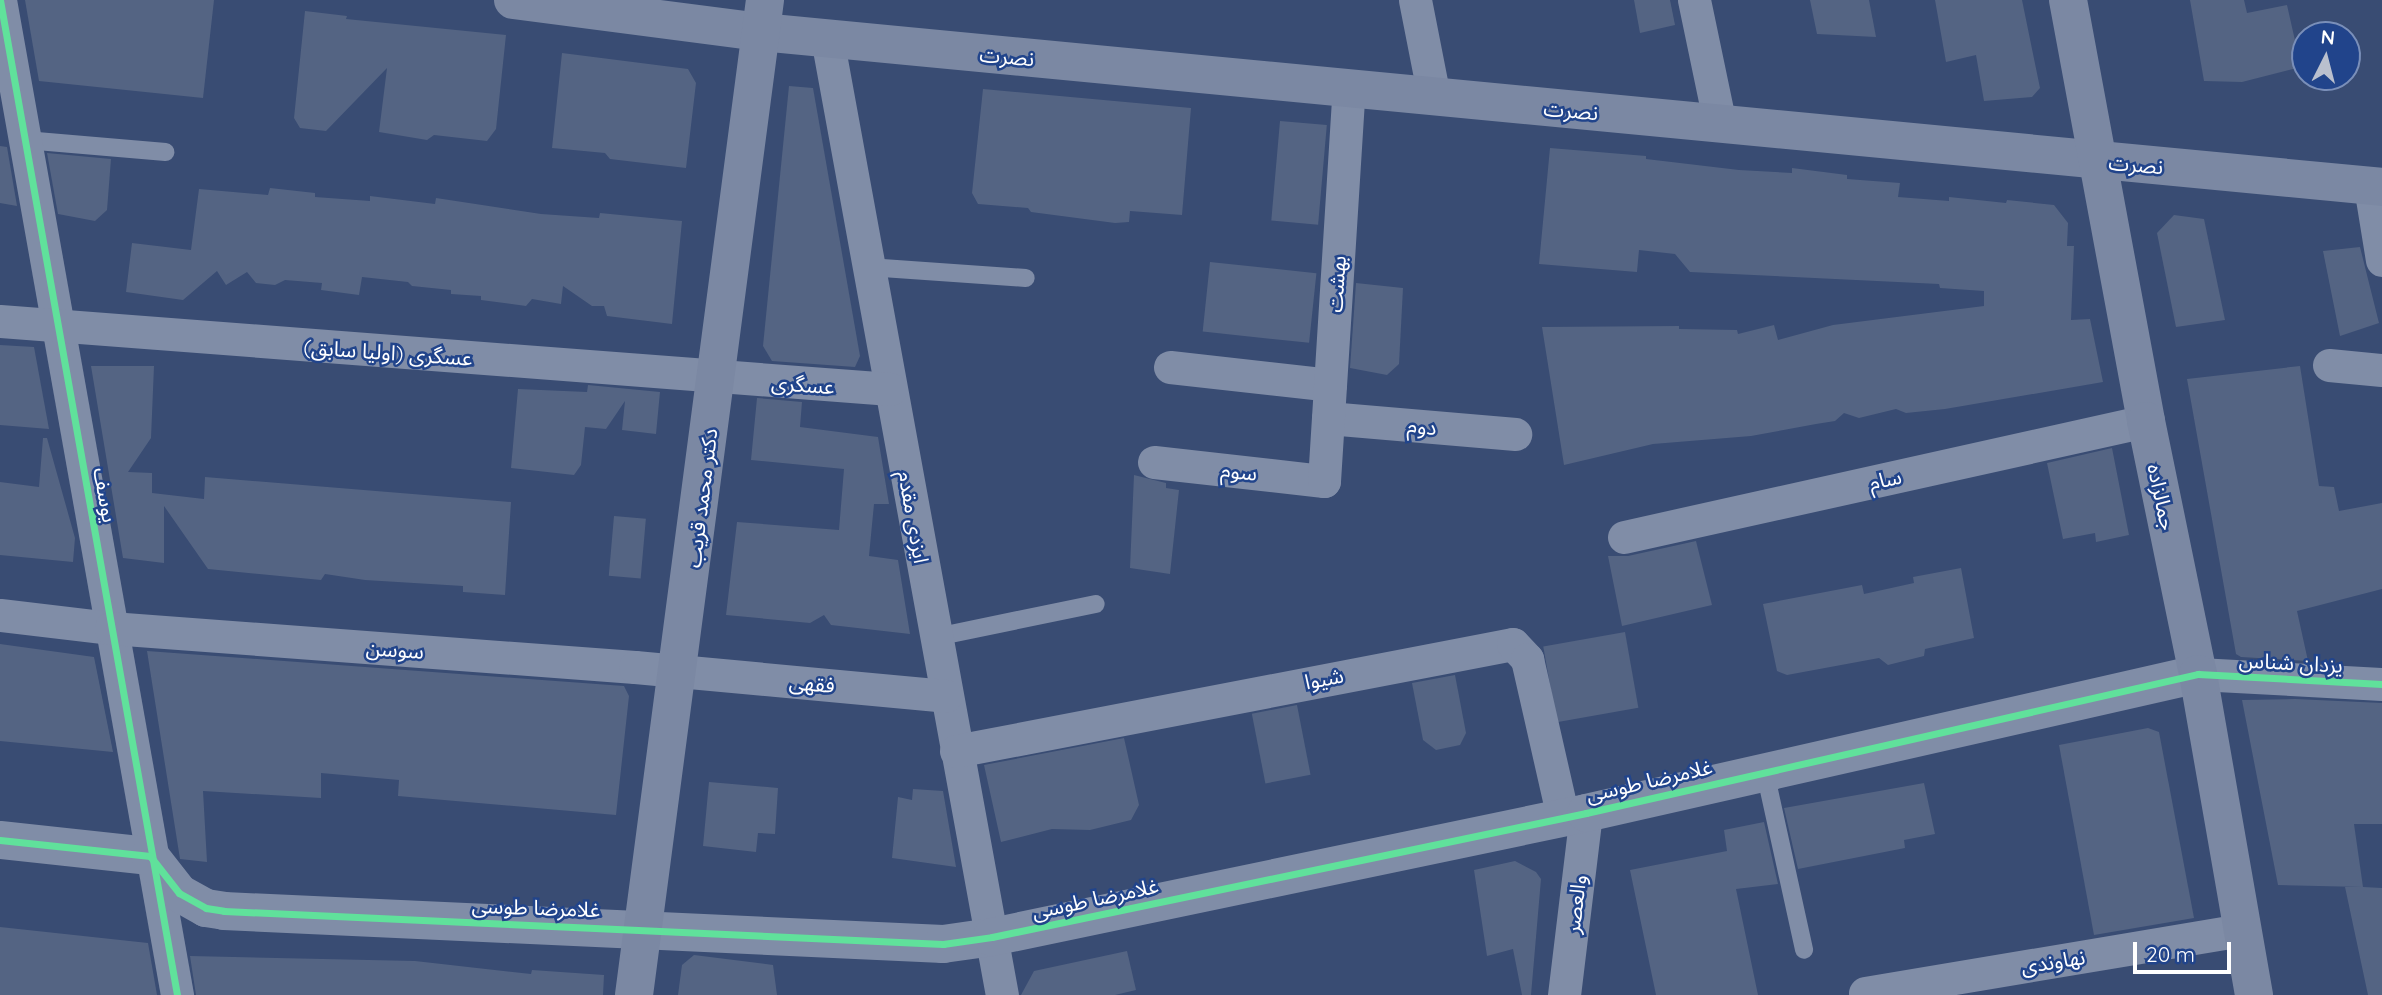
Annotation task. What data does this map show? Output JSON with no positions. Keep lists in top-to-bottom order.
{
  "streets": {
    "main road": ["نصرت", "جمالزاده", "دکتر محمد قریب"],
    "street": [
      "بهشت",
      "عسگری (اولیا سابق)",
      "عسگری",
      "دوم",
      "سوم",
      "سام",
      "یوسف",
      "ایزدی مقدم",
      "سوسن",
      "یزدان شناس",
      "شیوا",
      "فقهی",
      "غلامرضا طوسی",
      "والعصر",
      "نهاوندی"
    ]
  },
  "crossings": [
    ["نصرت", "بهشت"],
    ["نصرت", "جمالزاده"],
    ["نصرت", "دکتر محمد قریب"],
    ["نصرت", "ایزدی مقدم"],
    ["بهشت", "دوم"],
    ["بهشت", "سوم"],
    ["عسگری (اولیا سابق)", "عسگری"],
    ["عسگری (اولیا سابق)", "یوسف"],
    ["عسگری (اولیا سابق)", "دکتر محمد قریب"],
    ["عسگری", "دکتر محمد قریب"],
    ["عسگری", "ایزدی مقدم"],
    ["سام", "جمالزاده"],
    ["یوسف", "سوسن"],
    ["یوسف", "غلامرضا طوسی"],
    ["جمالزاده", "یزدان شناس"],
    ["جمالزاده", "غلامرضا طوسی"],
    ["جمالزاده", "نهاوندی"],
    ["دکتر محمد قریب", "سوسن"],
    ["دکتر محمد قریب", "فقهی"],
    ["دکتر محمد قریب", "غلامرضا طوسی"],
    ["ایزدی مقدم", "شیوا"],
    ["ایزدی مقدم", "فقهی"],
    ["ایزدی مقدم", "غلامرضا طوسی"],
    ["سوسن", "فقهی"],
    ["یزدان شناس", "غلامرضا طوسی"],
    ["شیوا", "غلامرضا طوسی"],
    ["شیوا", "والعصر"],
    ["غلامرضا طوسی", "والعصر"]
  ],
  "scale_bar": "20 m",
  "north": "top"
}
